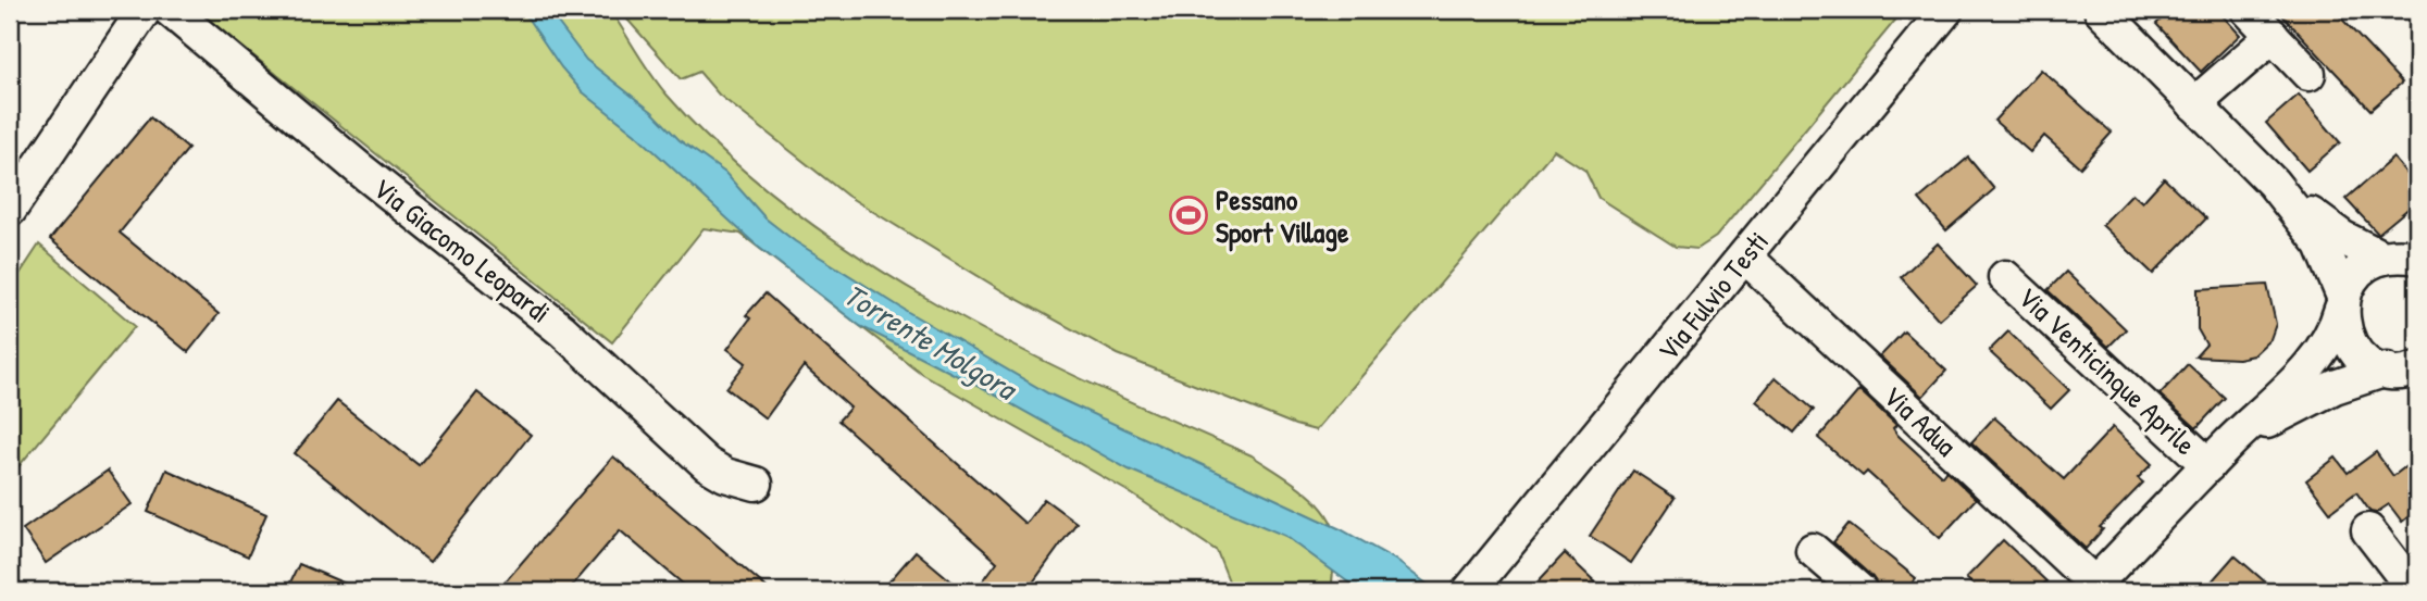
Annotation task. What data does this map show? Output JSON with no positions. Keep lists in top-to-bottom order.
{
  "streets": {
    "street": [
      "Via Giacomo Leopardi",
      "Via Fulvio Testi",
      "Via Venticinque Aprile",
      "Via Adua"
    ]
  },
  "crossings": [
    ["Via Fulvio Testi", "Via Adua"]
  ],
  "water": ["Torrente Molgora"],
  "places": {
    "sports": ["Pessano Sport Village"]
  }
}
